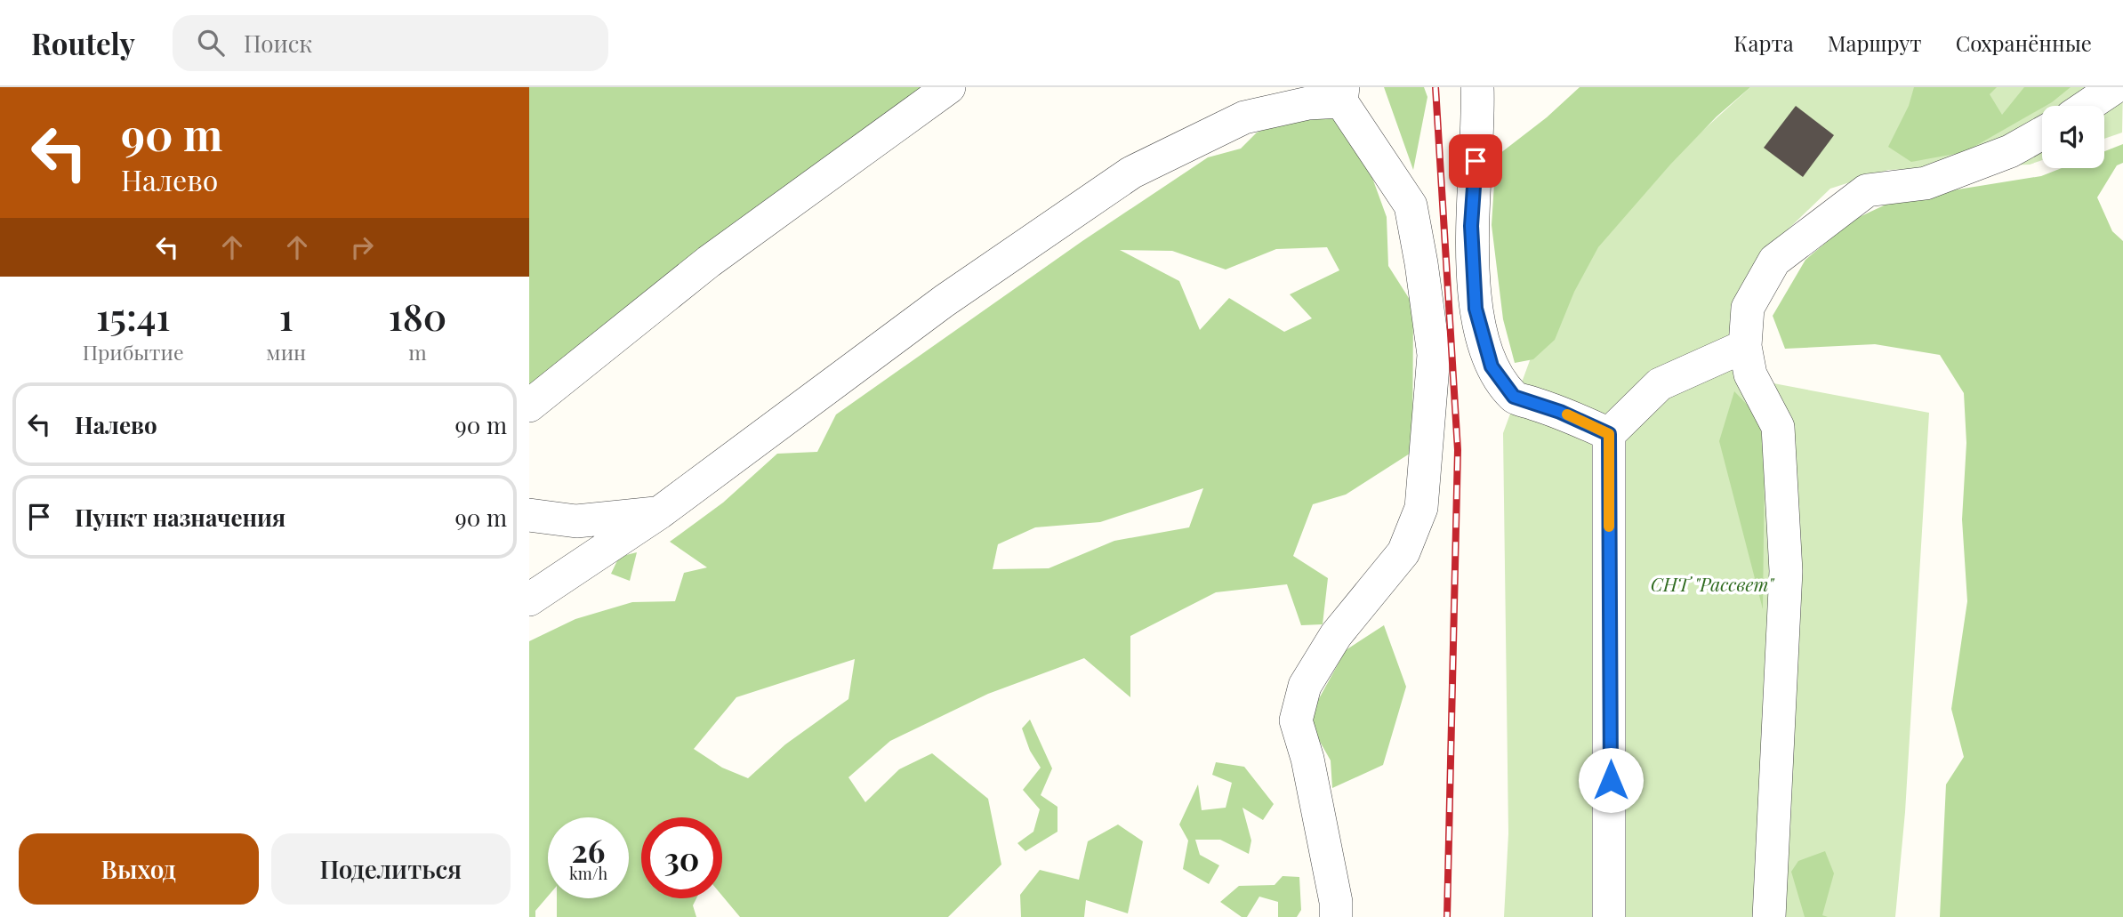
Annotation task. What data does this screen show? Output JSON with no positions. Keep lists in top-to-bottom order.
{
  "parks": ["СНТ \"Рассвет\""],
  "page": {
    "header": "Routely",
    "search": "Поиск",
    "nav": ["Карта", "Маршрут", "Сохранённые"],
    "turn": ["90 m", "Налево"],
    "eta": [
      "15:41",
      "Прибытие",
      "1",
      "мин",
      "180",
      "m"
    ],
    "list": [
      {
        "name": "Налево",
        "value": "90 m"
      },
      {
        "name": "Пункт назначения",
        "value": "90 m"
      }
    ],
    "speed": "26 km/h",
    "limit": "30",
    "buttons": ["Выход", "Поделиться"]
  }
}
